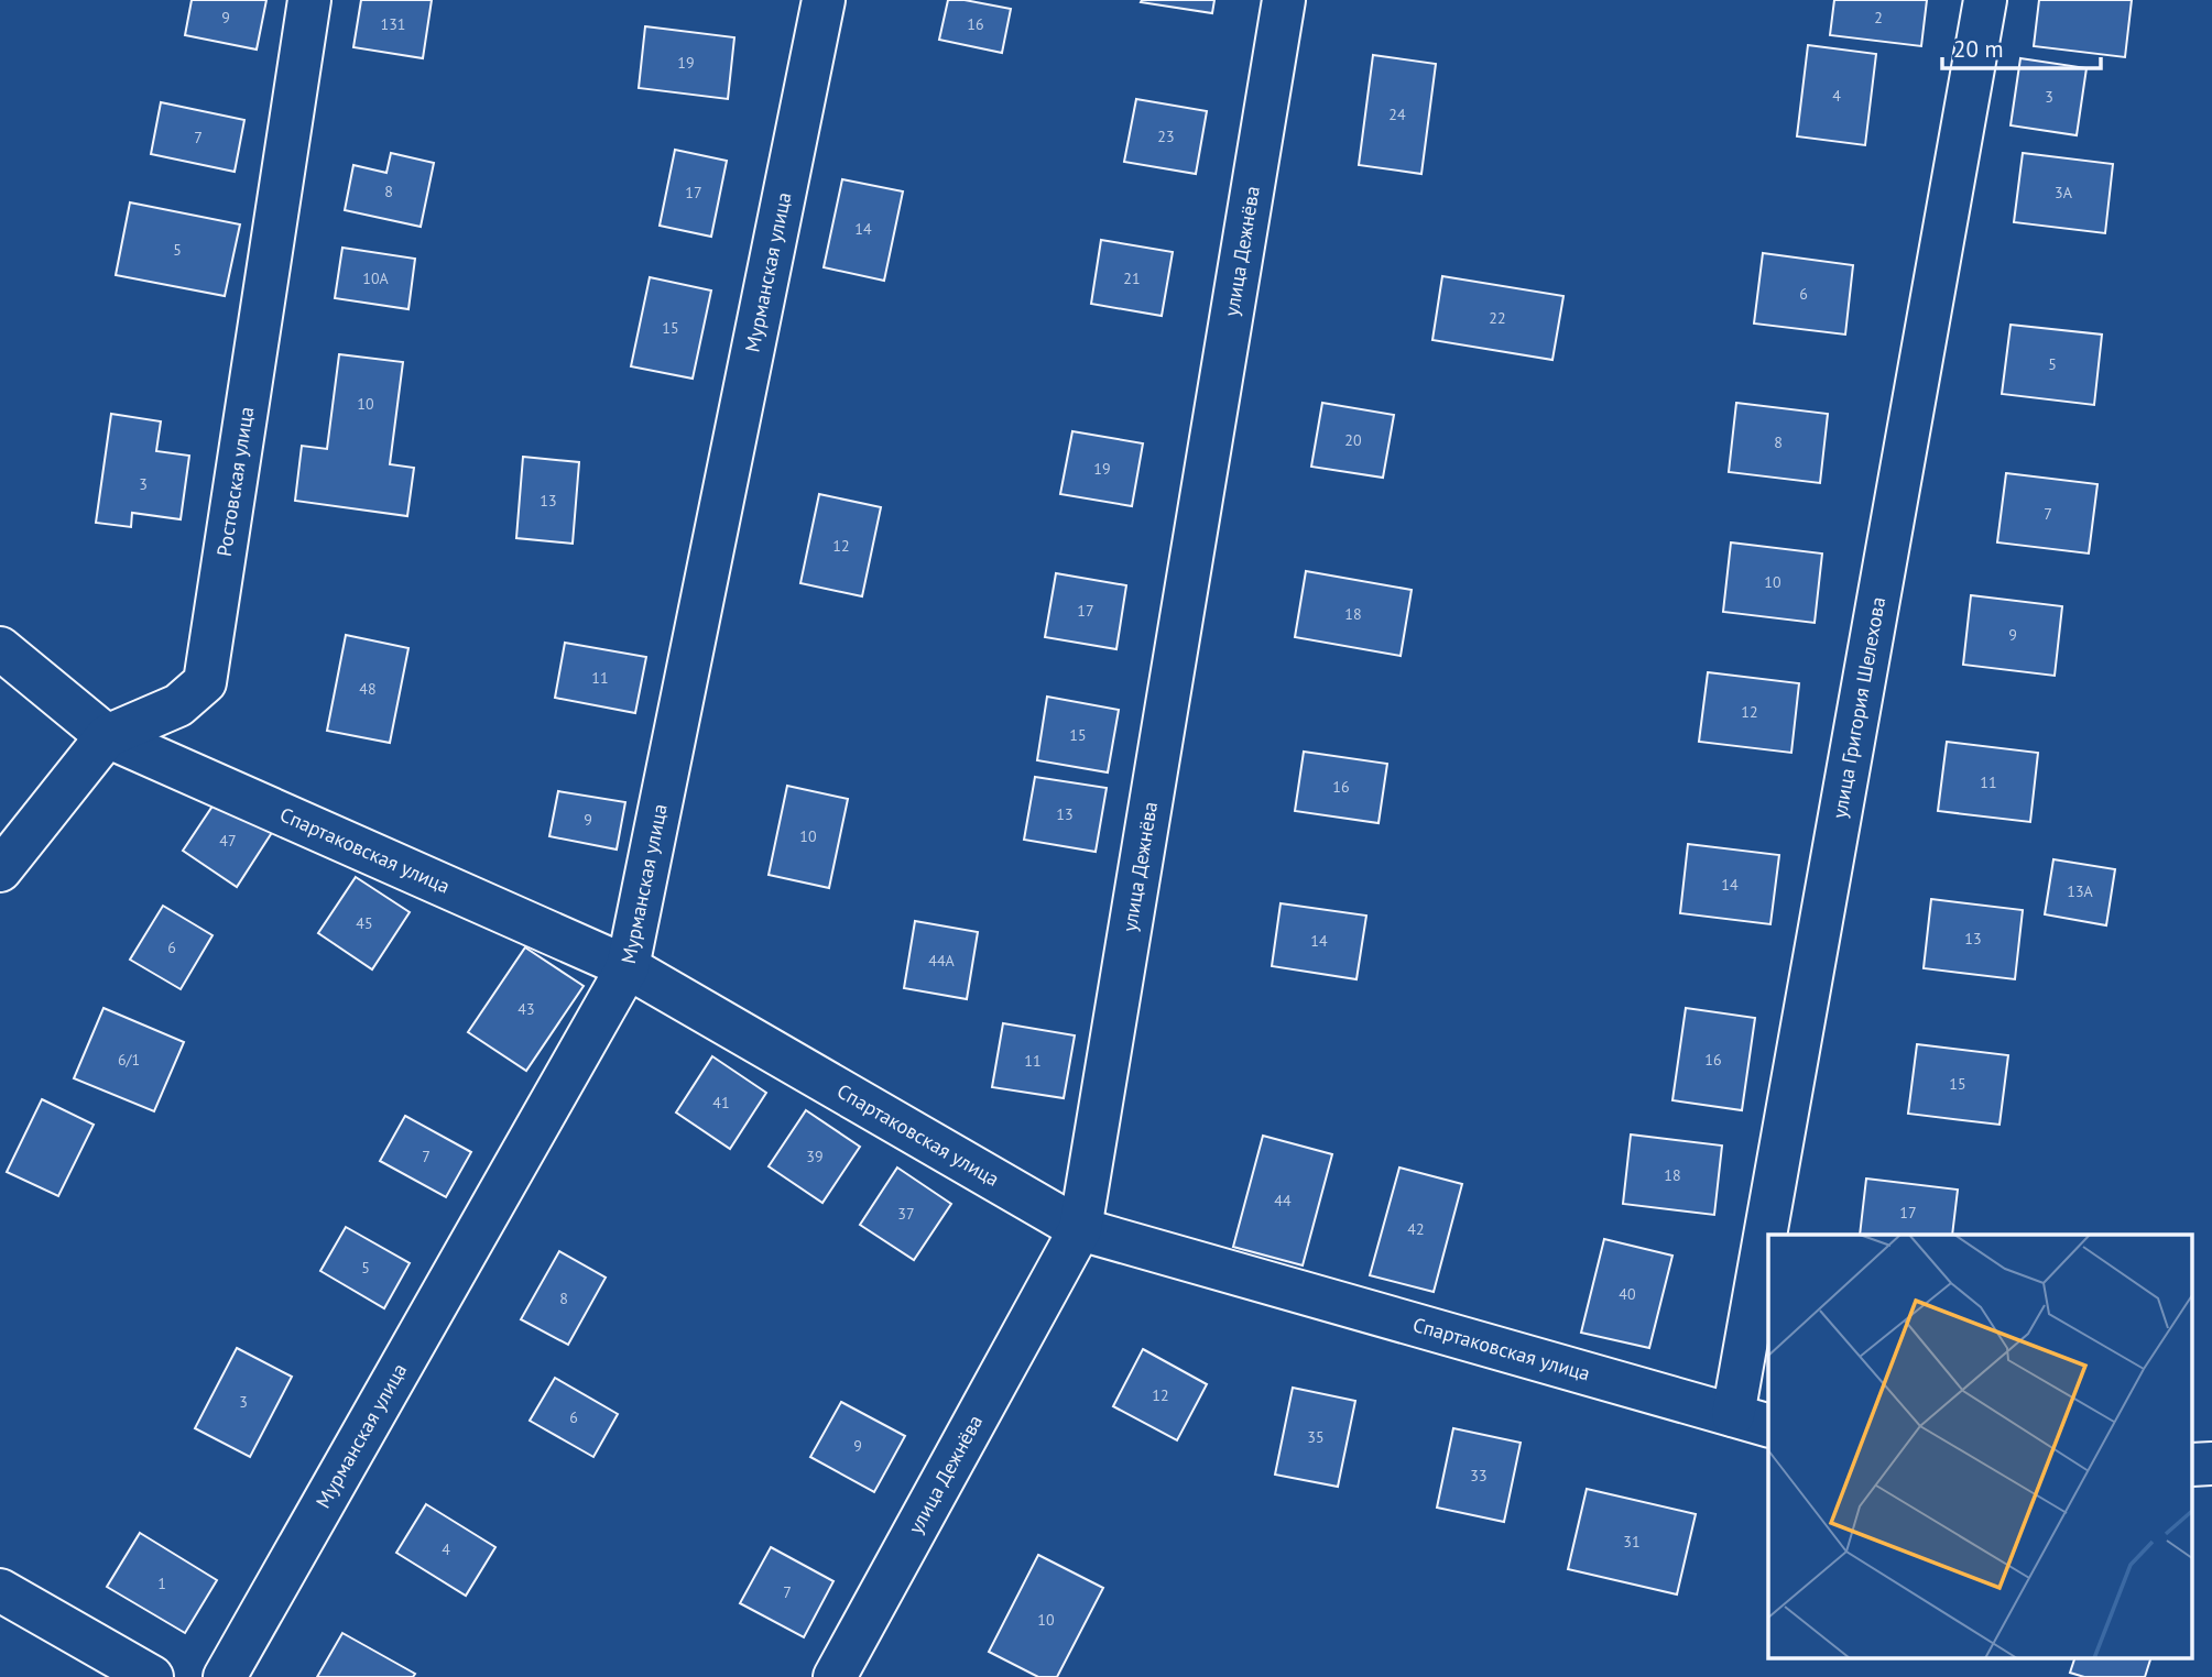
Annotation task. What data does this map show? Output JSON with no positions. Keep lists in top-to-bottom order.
{
  "streets": {
    "street": [
      "улица Дежнёва",
      "Мурманская улица",
      "Ростовская улица",
      "улица Григория Шелехова",
      "Спартаковская улица"
    ]
  },
  "crossings": [
    ["улица Дежнёва", "Спартаковская улица"],
    ["Мурманская улица", "Спартаковская улица"],
    ["Ростовская улица", "Спартаковская улица"],
    ["улица Григория Шелехова", "Спартаковская улица"]
  ],
  "house_numbers": [
    "9",
    "2",
    "131",
    "16",
    "19",
    "4",
    "3",
    "24",
    "23",
    "7",
    "8",
    "17",
    "3А",
    "14",
    "5",
    "10А",
    "21",
    "6",
    "22",
    "15",
    "5",
    "10",
    "20",
    "8",
    "19",
    "3",
    "13",
    "7",
    "12",
    "10",
    "17",
    "18",
    "9",
    "11",
    "48",
    "12",
    "15",
    "11",
    "16",
    "13",
    "9",
    "10",
    "47",
    "14",
    "13А",
    "45",
    "13",
    "14",
    "6",
    "44А",
    "43",
    "6/1",
    "16",
    "11",
    "15",
    "41",
    "7",
    "39",
    "18",
    "44",
    "17",
    "37",
    "42",
    "5",
    "40",
    "8",
    "12",
    "3",
    "6",
    "35",
    "9",
    "33",
    "31",
    "4",
    "1",
    "7",
    "10"
  ],
  "scale_bar": "20 m"
}
